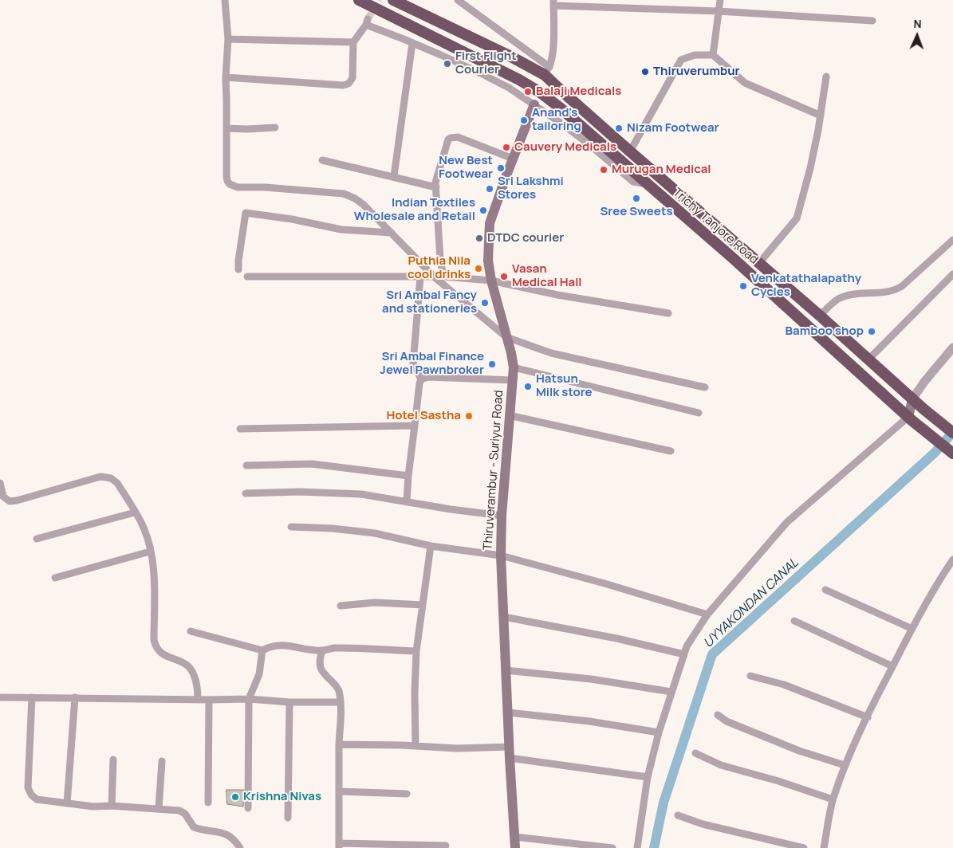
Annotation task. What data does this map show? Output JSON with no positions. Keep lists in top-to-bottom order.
{
  "streets": {
    "highway": ["Trichy Tanjore Road"],
    "main road": ["Thiruverambur - Suriyur Road"]
  },
  "water": ["UYYAKONDAN CANAL"],
  "places": [
    "First Flight Courier",
    "Thiruverumbur",
    "Balaji Medicals",
    "Anand's tailoring",
    "Nizam Footwear",
    "Cauvery Medicals",
    "New Best Footwear",
    "Murugan Medical",
    "Sri Lakshmi Stores",
    "Sree Sweets",
    "Indian Textiles Wholesale and Retail",
    "DTDC courier",
    "Puthia Nila cool drinks",
    "Vasan Medical Hall",
    "Venkatathalapathy Cycles",
    "Sri Ambal Fancy and stationeries",
    "Bamboo shop",
    "Sri Ambal Finance Jewel Pawnbroker",
    "Hatsun Milk store",
    "Hotel Sastha",
    "Krishna Nivas"
  ],
  "north": "top"
}
